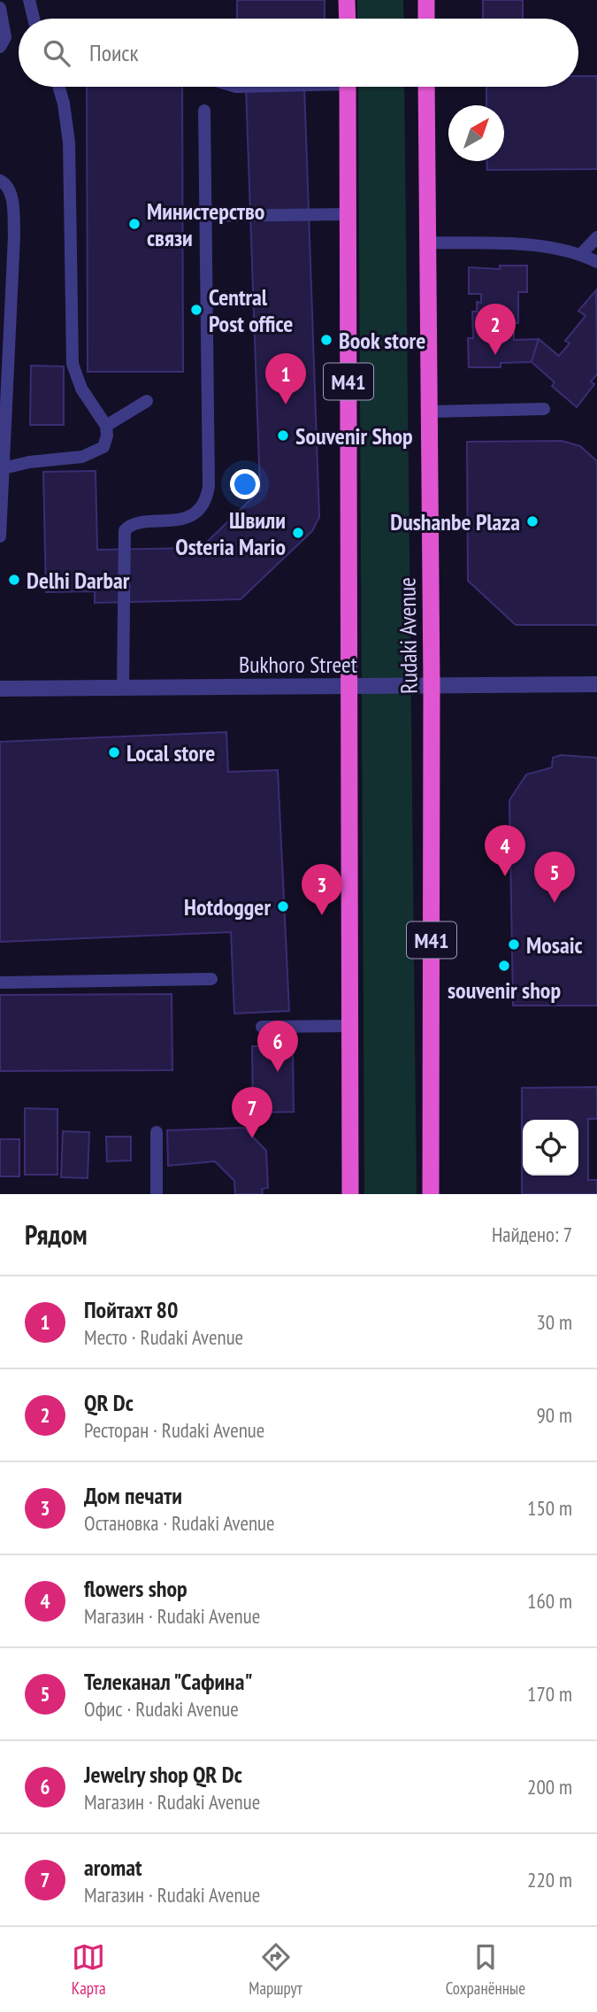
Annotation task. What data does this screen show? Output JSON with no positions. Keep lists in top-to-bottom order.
{
  "streets": {
    "highway": ["M41", "Rudaki Avenue"],
    "street": ["Bukhoro Street"]
  },
  "crossings": [
    ["M41", "Bukhoro Street"],
    ["Rudaki Avenue", "Bukhoro Street"]
  ],
  "places": [
    "Министерство связи",
    "Central Post office",
    "Book store",
    "Souvenir Shop",
    "Dushanbe Plaza",
    "Швили Osteria Mario",
    "Delhi Darbar",
    "Local store",
    "Hotdogger",
    "Mosaic",
    "souvenir shop"
  ],
  "north": "top right",
  "page": {
    "search": "Поиск",
    "pins": [
      "2",
      "1",
      "4",
      "5",
      "3",
      "6",
      "7"
    ],
    "heading": ["Рядом", "Найдено: 7"],
    "list": [
      {
        "mark": "1",
        "name": "Пойтахт 80",
        "note": "Место · Rudaki Avenue",
        "value": "30 m"
      },
      {
        "mark": "2",
        "name": "QR Dc",
        "note": "Ресторан · Rudaki Avenue",
        "value": "90 m"
      },
      {
        "mark": "3",
        "name": "Дом печати",
        "note": "Остановка · Rudaki Avenue",
        "value": "150 m"
      },
      {
        "mark": "4",
        "name": "flowers shop",
        "note": "Магазин · Rudaki Avenue",
        "value": "160 m"
      },
      {
        "mark": "5",
        "name": "Телеканал \"Сафина\"",
        "note": "Офис · Rudaki Avenue",
        "value": "170 m"
      },
      {
        "mark": "6",
        "name": "Jewelry shop QR Dc",
        "note": "Магазин · Rudaki Avenue",
        "value": "200 m"
      },
      {
        "mark": "7",
        "name": "aromat",
        "note": "Магазин · Rudaki Avenue",
        "value": "220 m"
      }
    ],
    "nav": ["Карта", "Маршрут", "Сохранённые"]
  }
}
